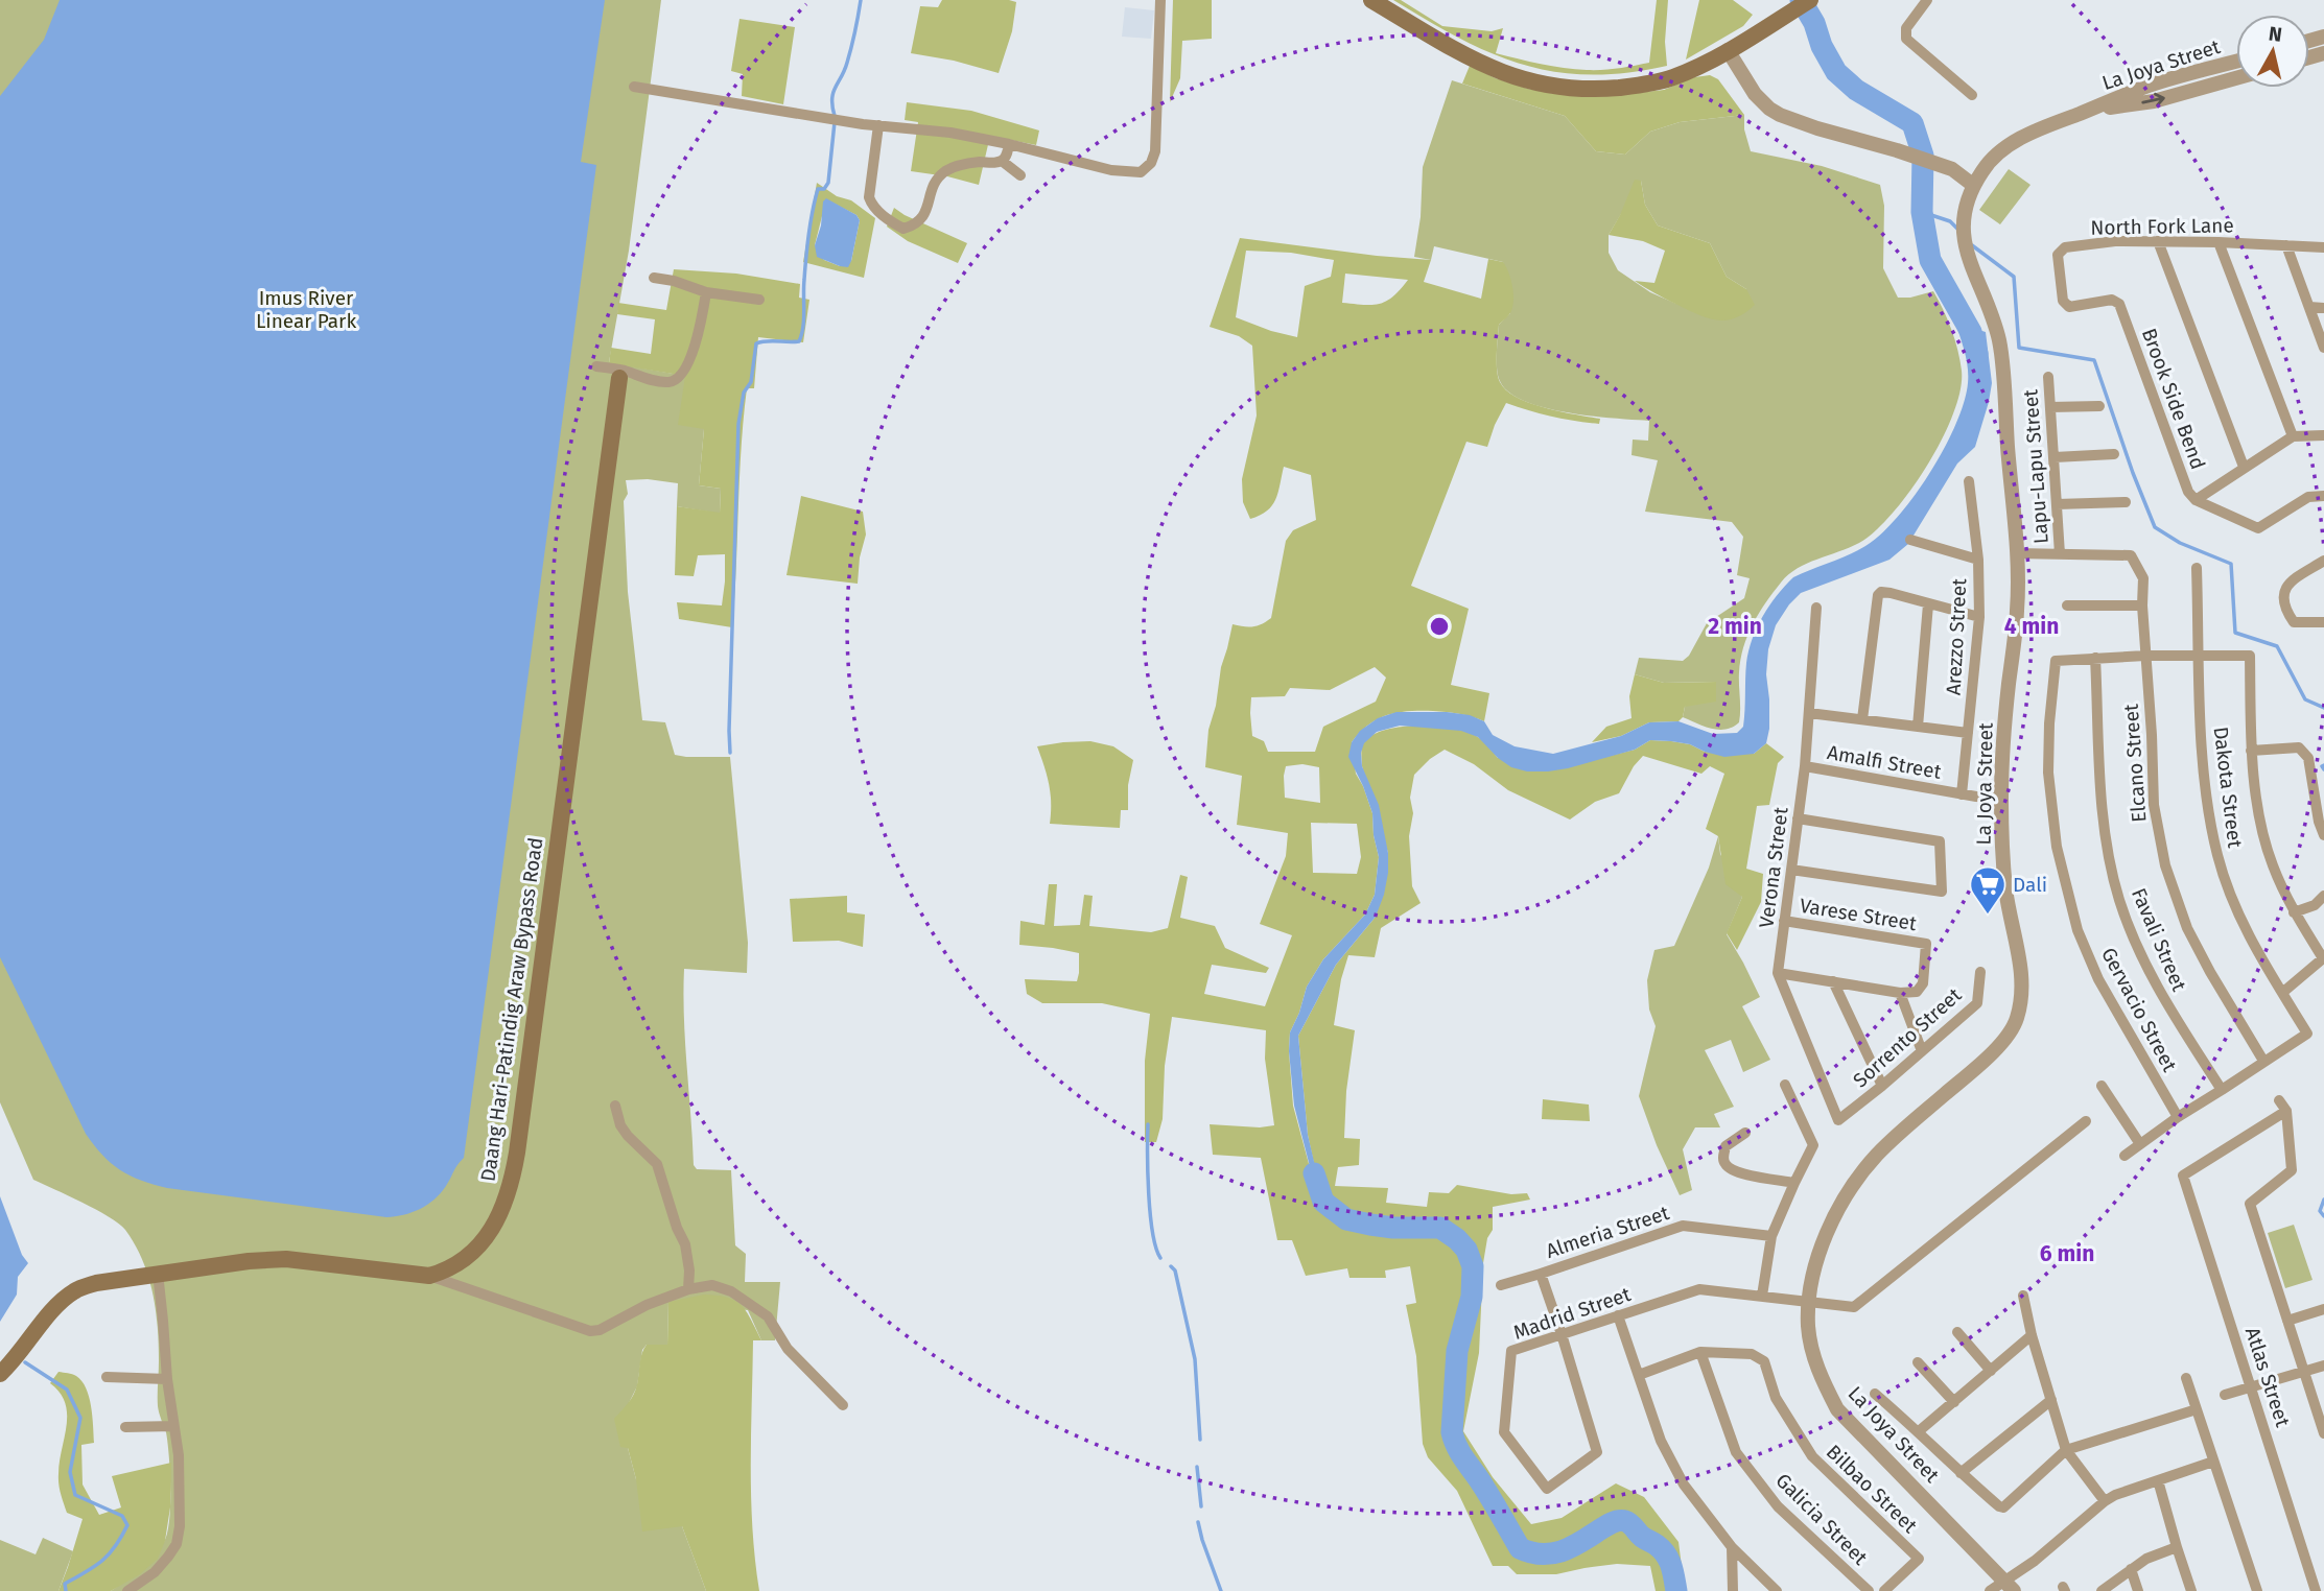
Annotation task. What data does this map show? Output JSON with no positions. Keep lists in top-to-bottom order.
{
  "streets": {
    "main road": ["Daang Hari-Patindig Araw Bypass Road"],
    "street": [
      "La Joya Street",
      "North Fork Lane",
      "Brook Side Bend",
      "Lapu-Lapu Street",
      "Arezzo Street",
      "Amalfi Street",
      "Elcano Street",
      "Dakota Street",
      "Verona Street",
      "Varese Street",
      "Favali Street",
      "Gervacio Street",
      "Sorrento Street",
      "Almeria Street",
      "Madrid Street",
      "Atlas Street",
      "Bilbao Street",
      "Galicia Street"
    ]
  },
  "crossings": [
    ["La Joya Street", "Amalfi Street"],
    ["La Joya Street", "Elcano Street"],
    ["La Joya Street", "Madrid Street"],
    ["North Fork Lane", "Brook Side Bend"],
    ["Lapu-Lapu Street", "Elcano Street"],
    ["Arezzo Street", "Amalfi Street"],
    ["Amalfi Street", "Verona Street"],
    ["Elcano Street", "Dakota Street"],
    ["Elcano Street", "Gervacio Street"],
    ["Dakota Street", "Gervacio Street"],
    ["Verona Street", "Varese Street"],
    ["Verona Street", "Sorrento Street"],
    ["Favali Street", "Gervacio Street"],
    ["Bilbao Street", "Galicia Street"]
  ],
  "parks": ["Imus River Linear Park"],
  "places": {
    "supermarket": ["Dali"]
  },
  "north": "top",
  "rings": ["2 min", "4 min", "6 min"]
}
